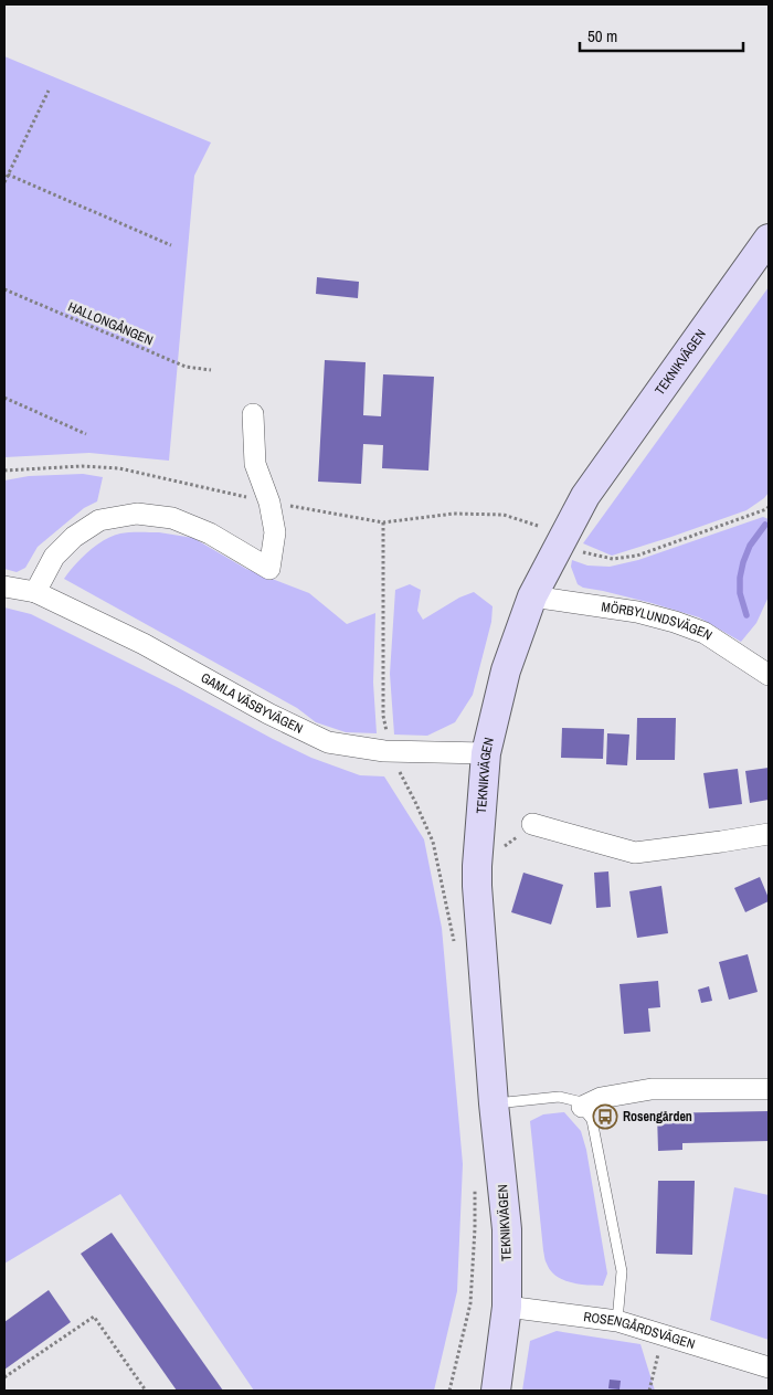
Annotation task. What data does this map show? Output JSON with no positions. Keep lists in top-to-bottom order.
{
  "streets": {
    "street": [
      "TEKNIKVÄGEN",
      "MÖRBYLUNDSVÄGEN",
      "GAMLA VÄSBYVÄGEN",
      "ROSENGÅRDSVÄGEN"
    ],
    "path": ["HALLONGÅNGEN"]
  },
  "crossings": [
    ["TEKNIKVÄGEN", "MÖRBYLUNDSVÄGEN"],
    ["TEKNIKVÄGEN", "GAMLA VÄSBYVÄGEN"],
    ["TEKNIKVÄGEN", "ROSENGÅRDSVÄGEN"]
  ],
  "places": {
    "bus stop": ["Rosengården"]
  },
  "scale_bar": "50 m"
}
